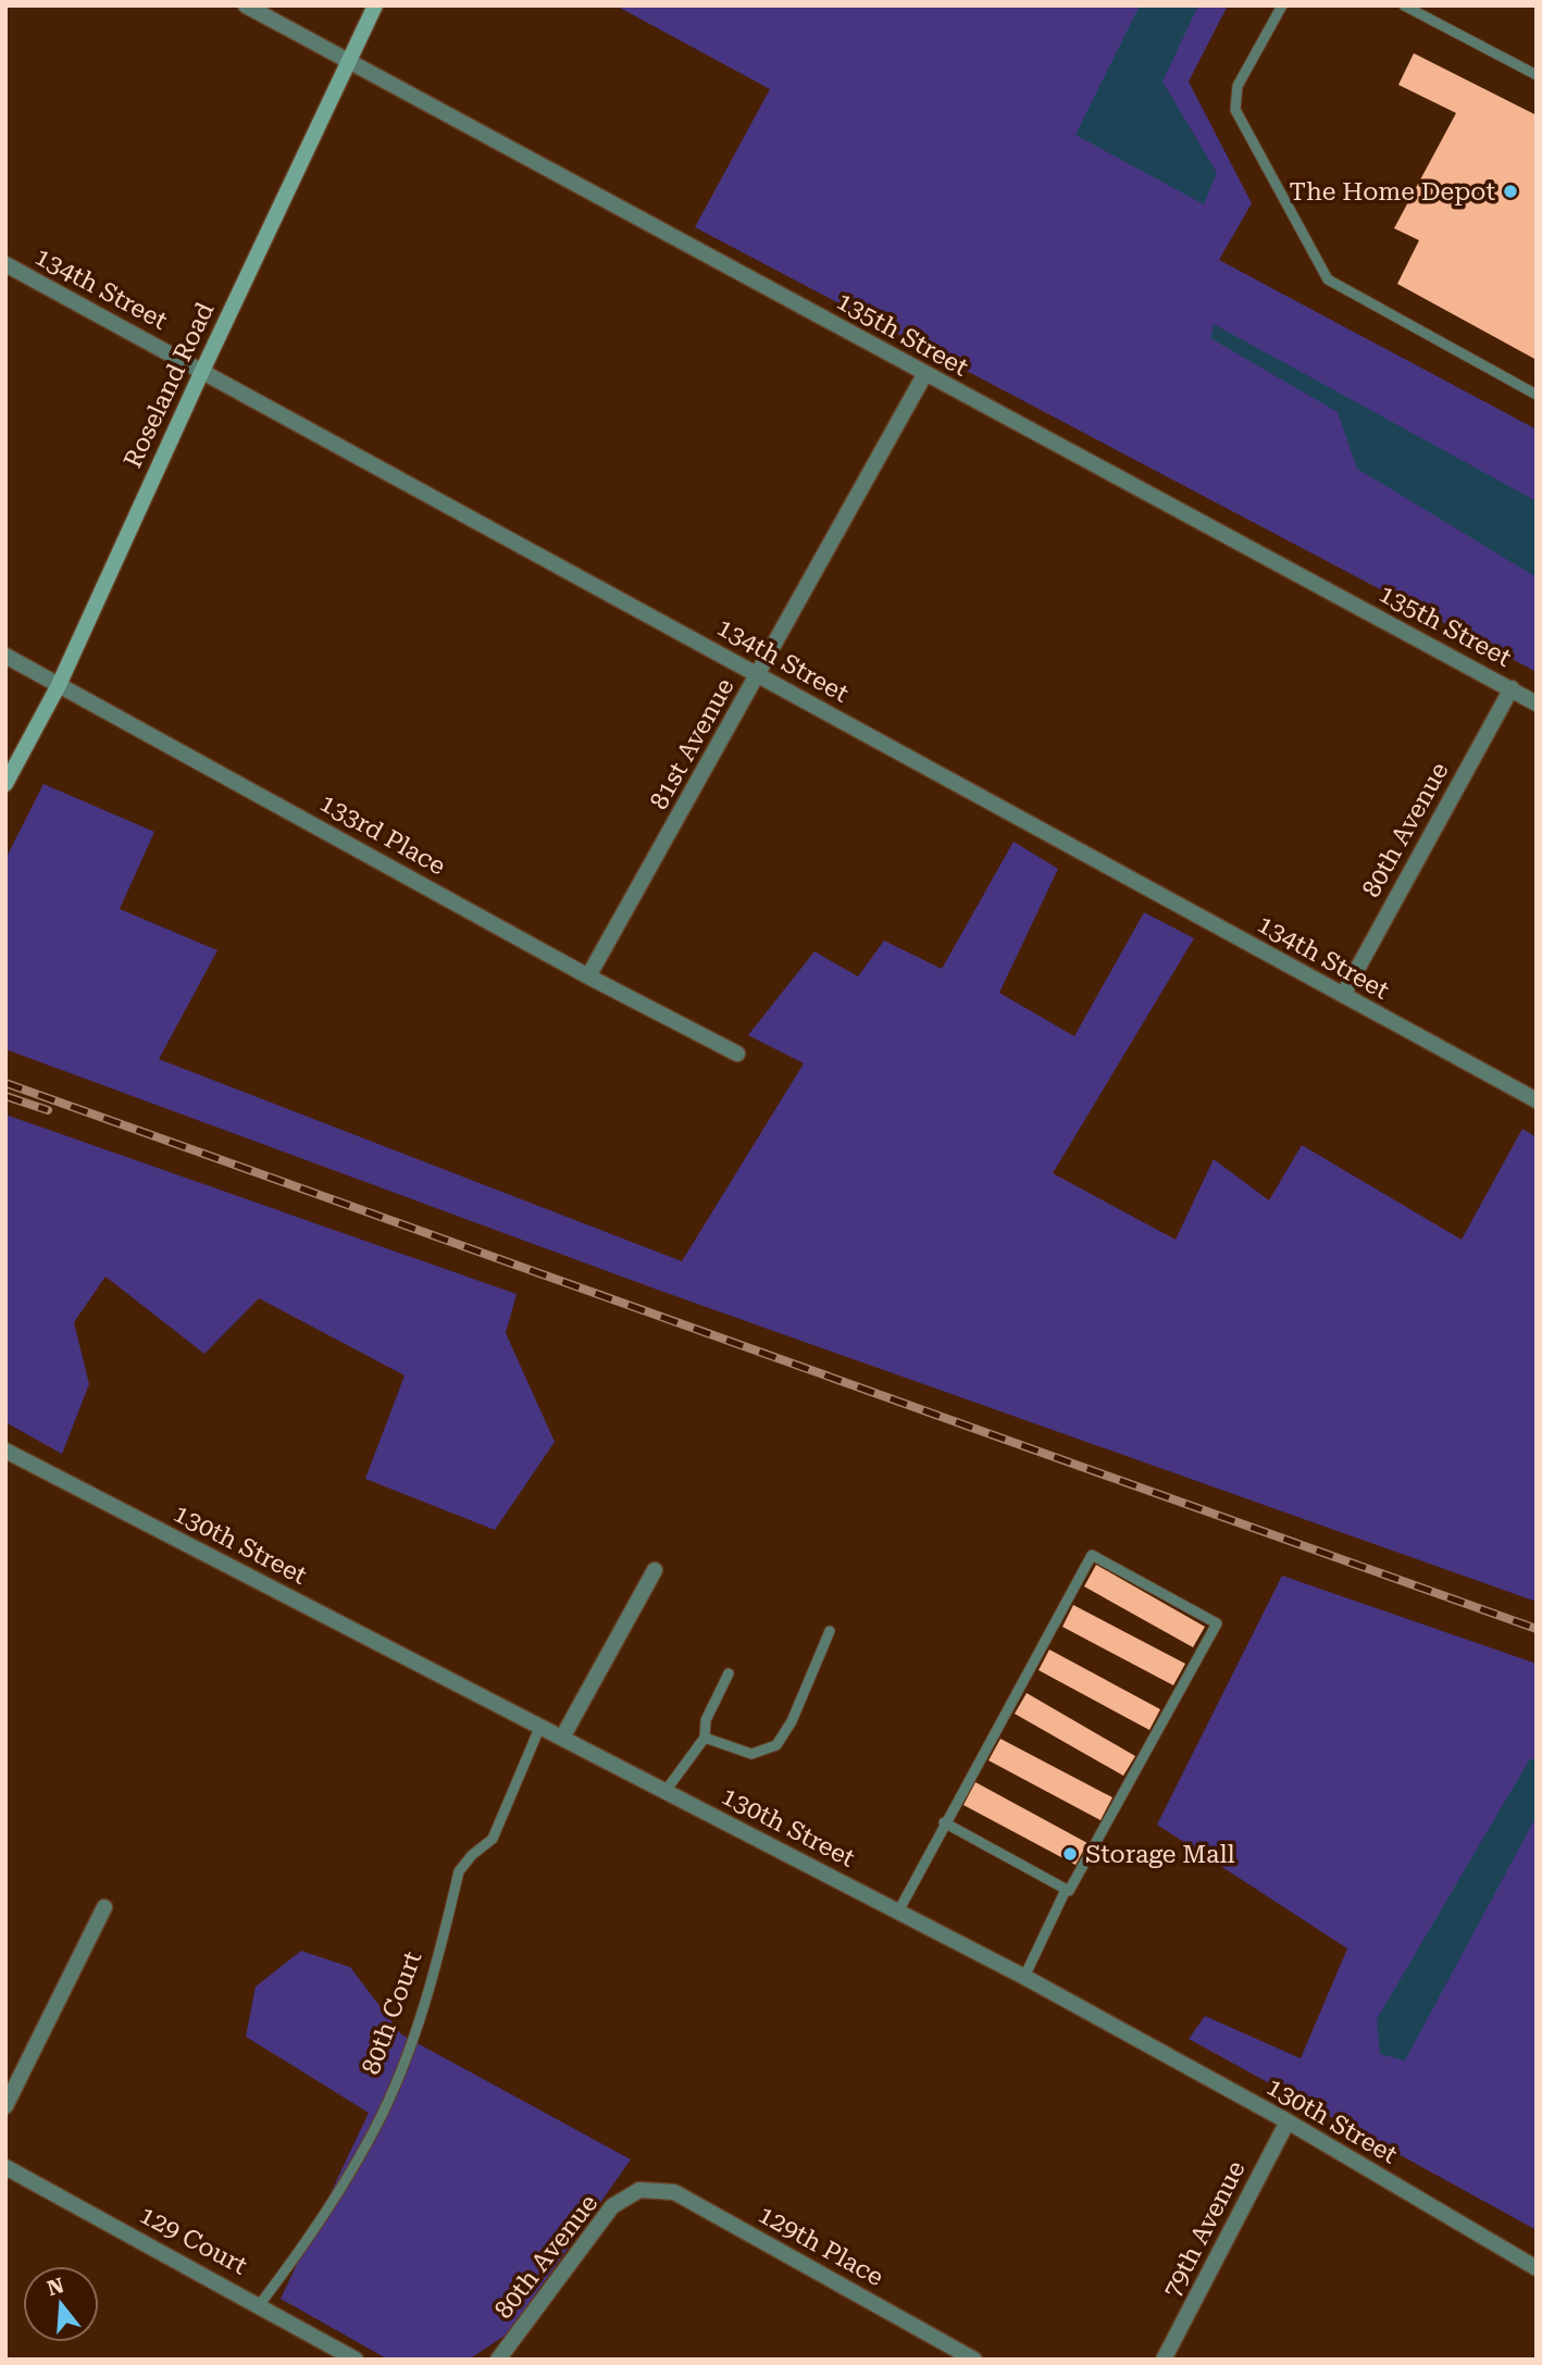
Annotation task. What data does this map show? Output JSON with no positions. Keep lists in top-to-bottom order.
{
  "streets": {
    "main road": ["Roseland Road"],
    "street": [
      "134th Street",
      "135th Street",
      "81st Avenue",
      "80th Avenue",
      "133rd Place",
      "130th Street",
      "79th Avenue",
      "129 Court",
      "129th Place"
    ],
    "lane": ["80th Court"]
  },
  "crossings": [
    ["134th Street", "Roseland Road"],
    ["134th Street", "81st Avenue"],
    ["134th Street", "80th Avenue"],
    ["135th Street", "Roseland Road"],
    ["135th Street", "81st Avenue"],
    ["135th Street", "80th Avenue"],
    ["Roseland Road", "133rd Place"],
    ["81st Avenue", "133rd Place"],
    ["80th Avenue", "129th Place"],
    ["130th Street", "80th Court"],
    ["130th Street", "79th Avenue"],
    ["80th Court", "129 Court"]
  ],
  "places": ["The Home Depot", "Storage Mall"],
  "north": "top"
}
